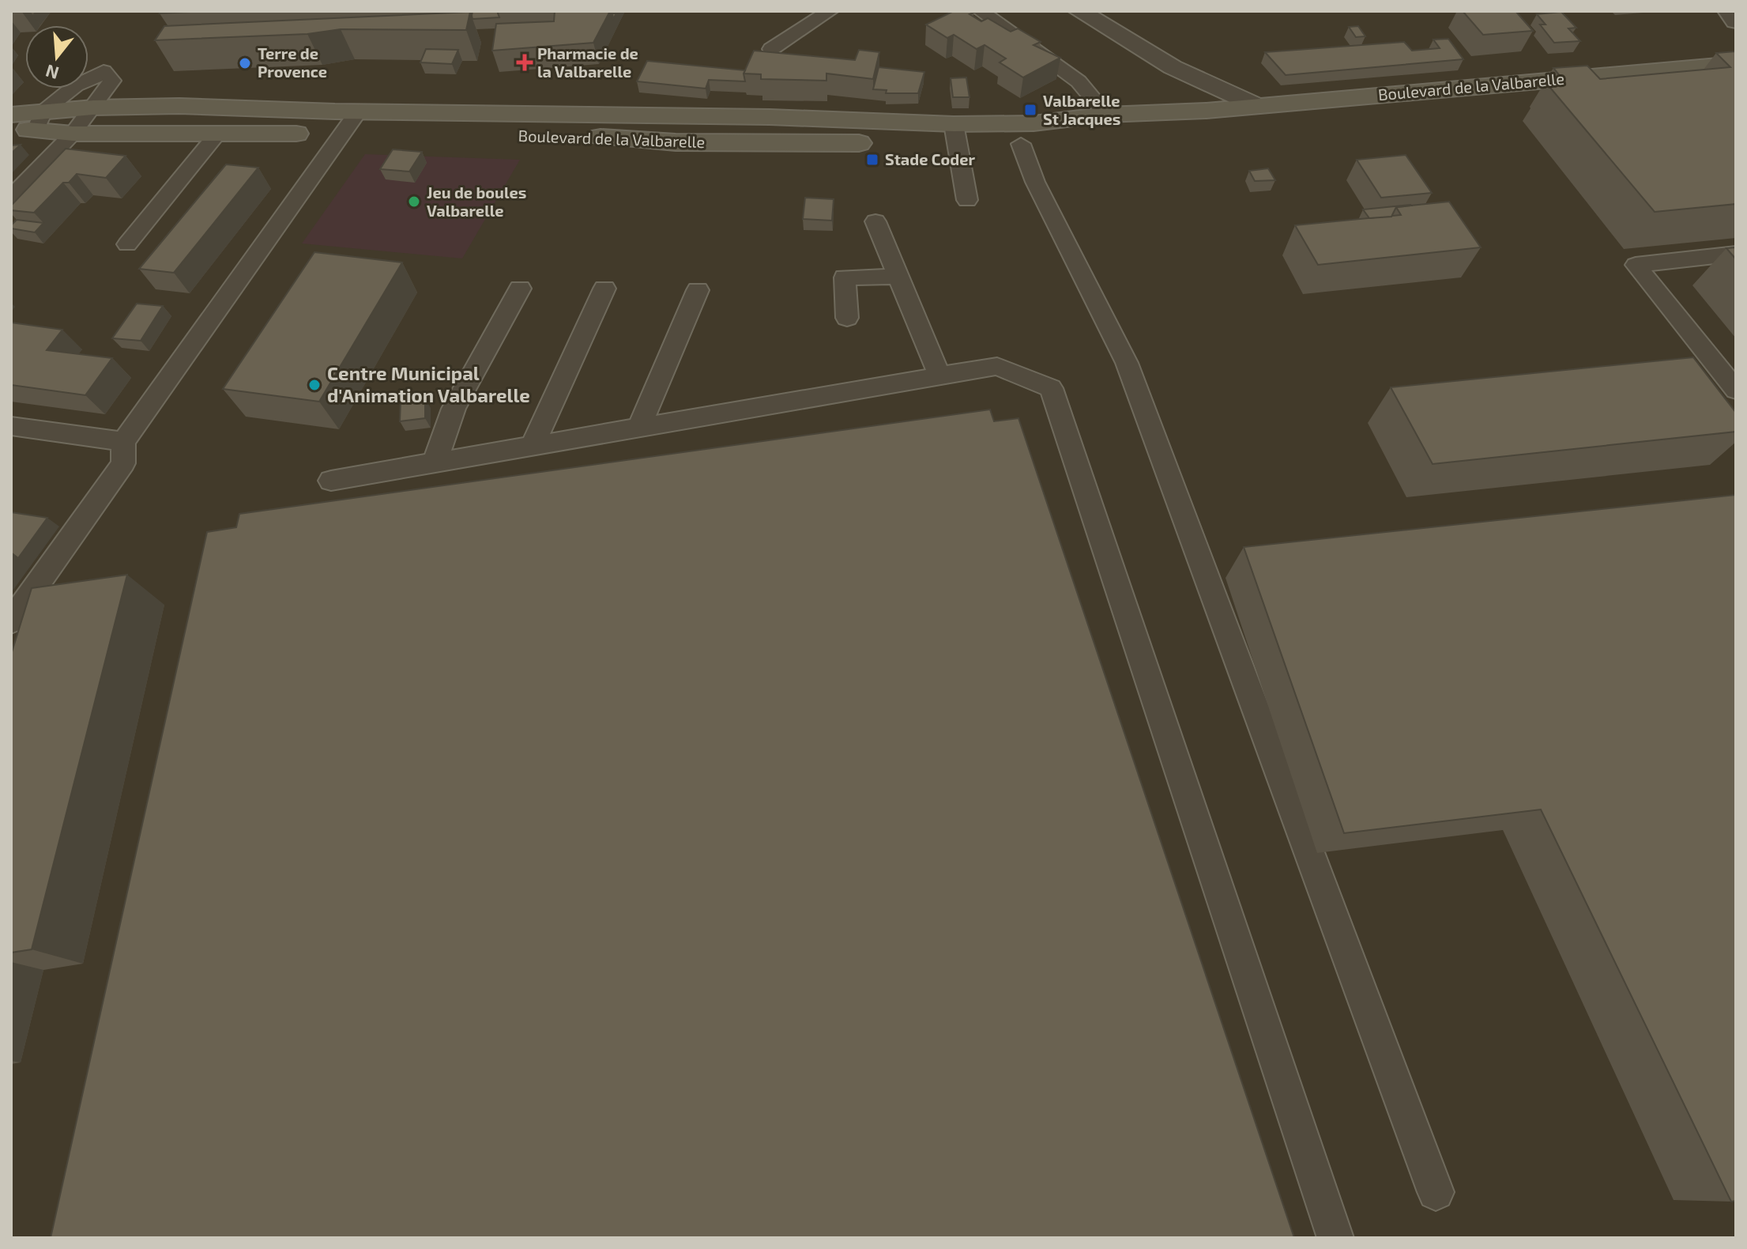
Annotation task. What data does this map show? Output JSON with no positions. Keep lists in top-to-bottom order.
{
  "streets": {
    "street": ["Boulevard de la Valbarelle"]
  },
  "places": {
    "health": ["Pharmacie de la Valbarelle"],
    "other": ["Terre de Provence", "Jeu de boules Valbarelle", "Centre Municipal d'Animation Valbarelle"],
    "transit": ["Valbarelle St Jacques", "Stade Coder"]
  },
  "north": "bottom"
}
